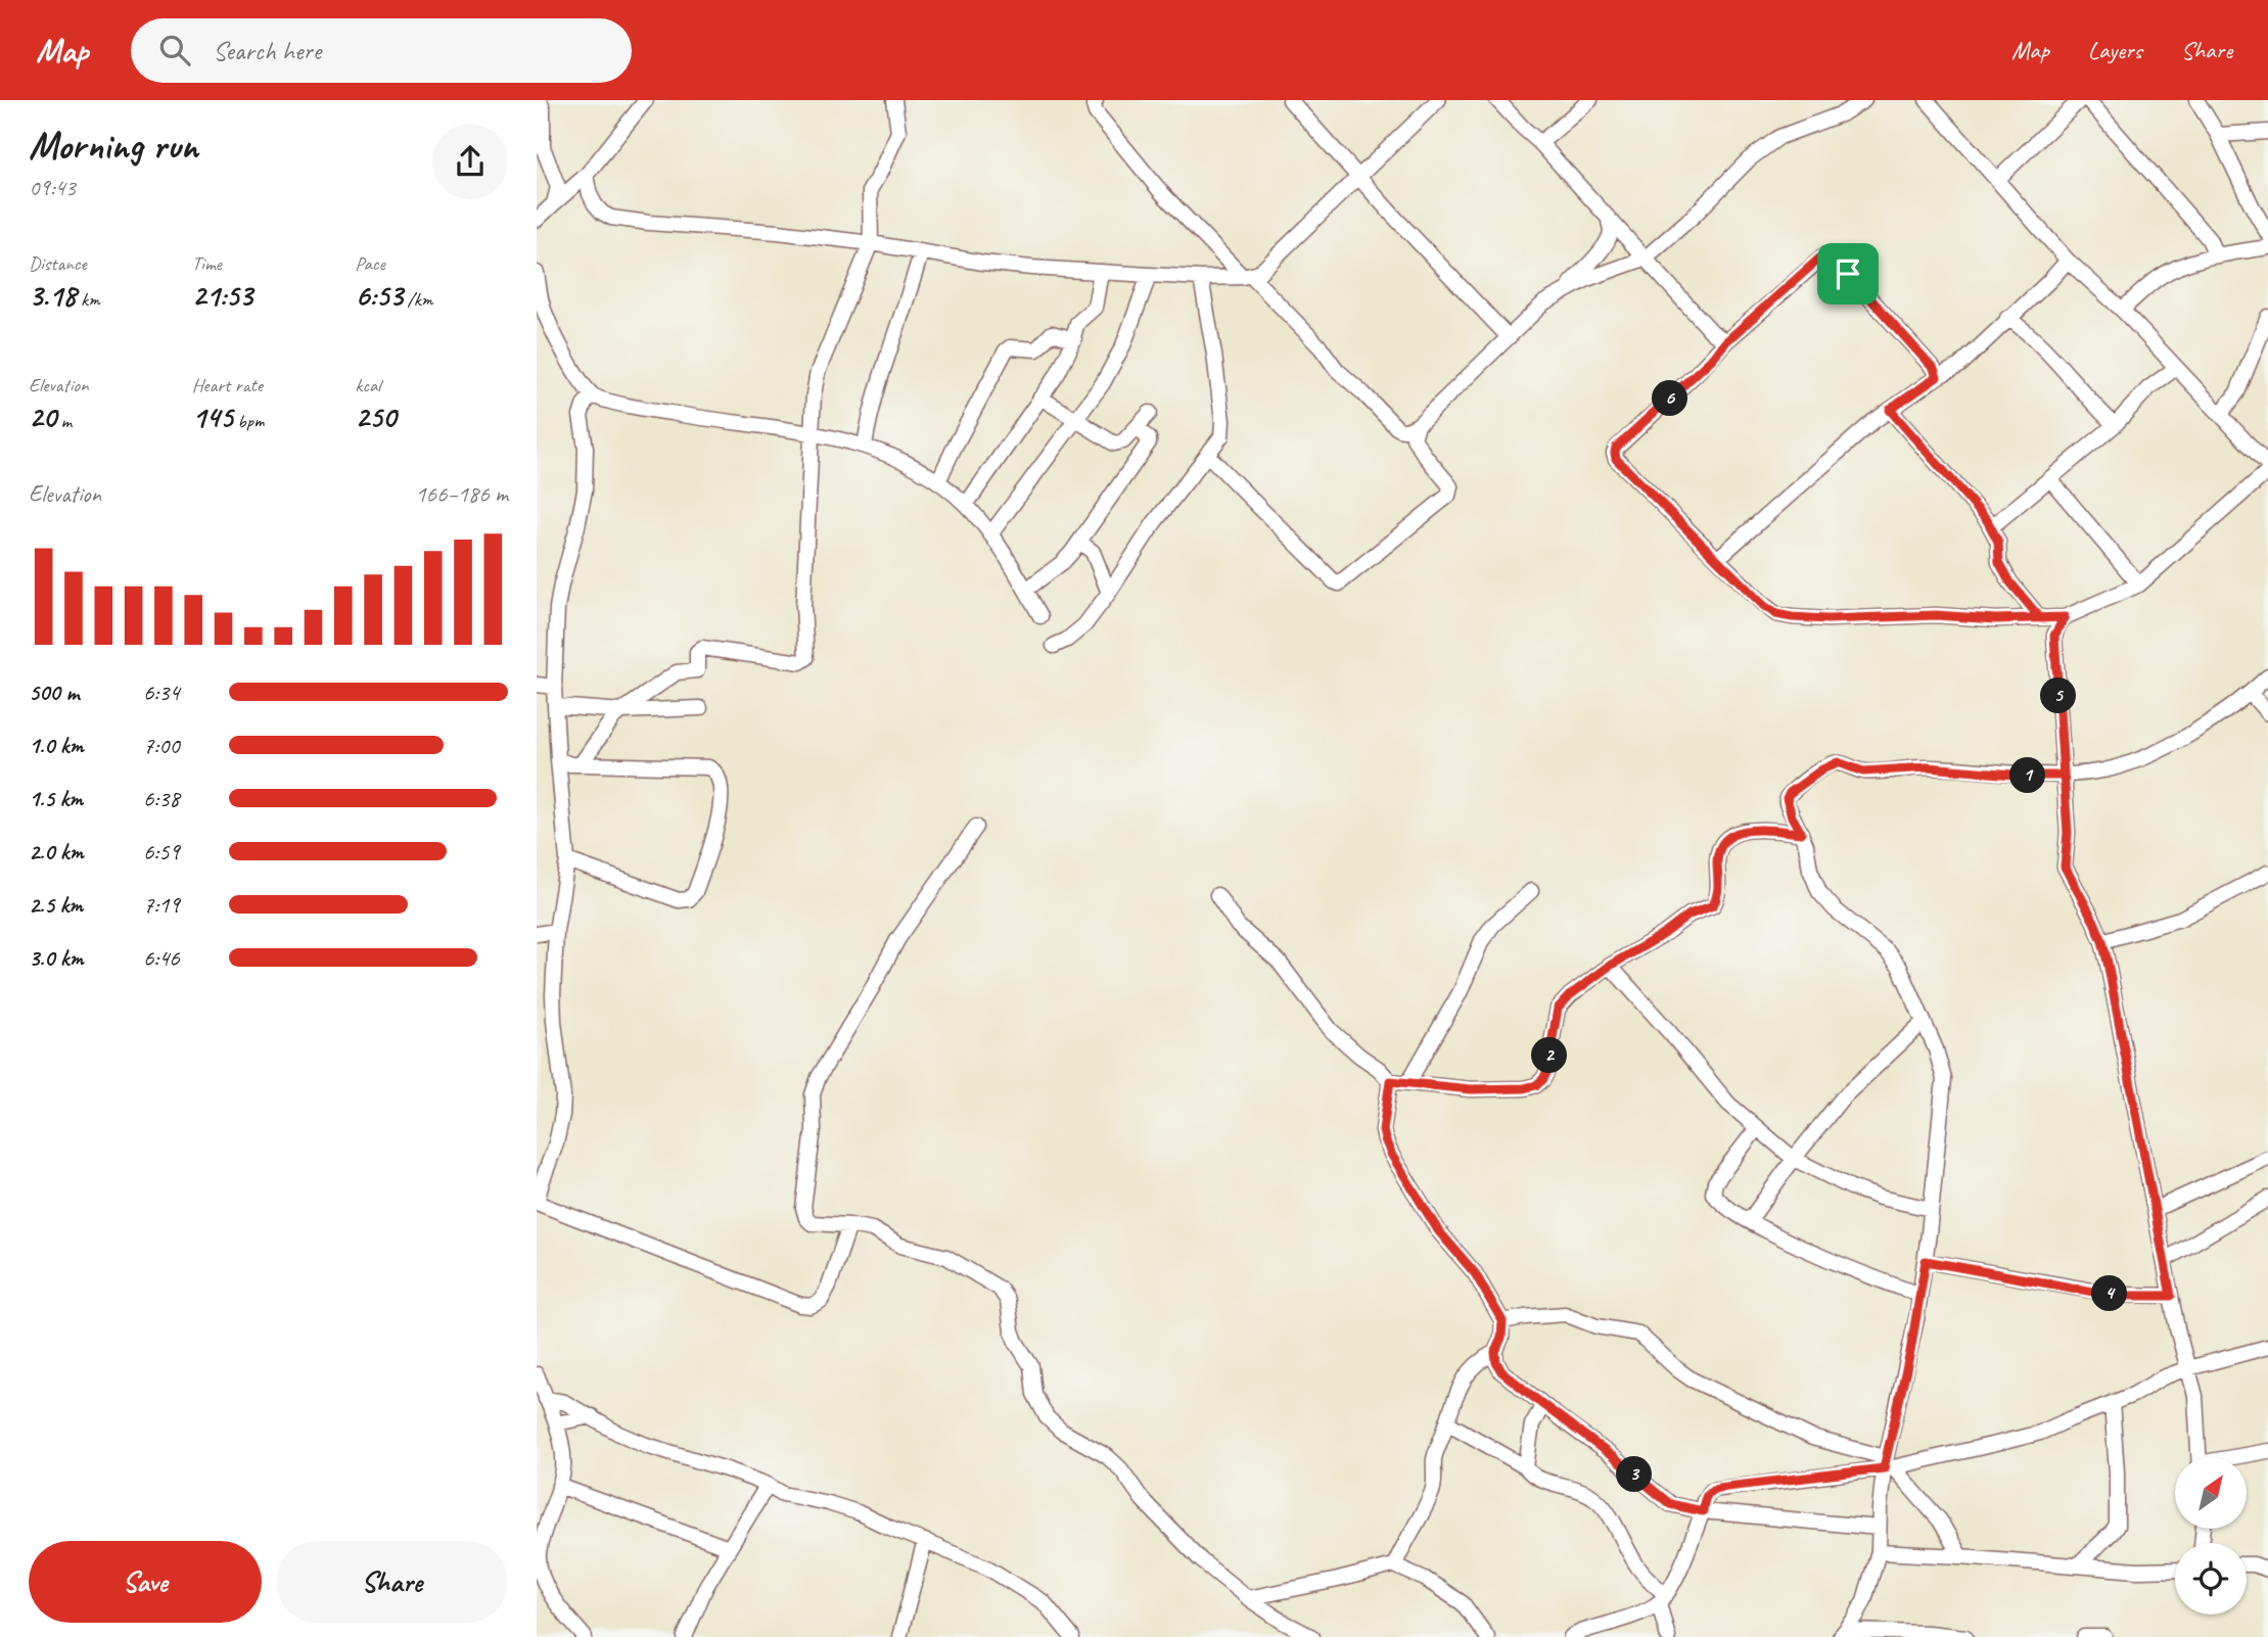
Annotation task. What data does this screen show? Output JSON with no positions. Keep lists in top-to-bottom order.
{
  "north": "top right",
  "page": {
    "header": "Map",
    "search": "Search here",
    "nav": ["Map", "Layers", "Share"],
    "heading": ["Morning run", "09:43"],
    "stats": [
      ["Distance", "3.18 km"],
      ["Time", "21:53"],
      ["Pace", "6:53 /km"],
      ["Elevation", "20 m"],
      ["Heart rate", "145 bpm"],
      ["kcal", "250"]
    ],
    "pins": [
      "6",
      "5",
      "1",
      "2",
      "4",
      "3"
    ],
    "chart": ["Elevation", "166–186 m"],
    "list": [
      {
        "name": "500 m",
        "note": "6:34"
      },
      {
        "name": "1.0 km",
        "note": "7:00"
      },
      {
        "name": "1.5 km",
        "note": "6:38"
      },
      {
        "name": "2.0 km",
        "note": "6:59"
      },
      {
        "name": "2.5 km",
        "note": "7:19"
      },
      {
        "name": "3.0 km",
        "note": "6:46"
      }
    ],
    "buttons": ["Save", "Share"]
  }
}
